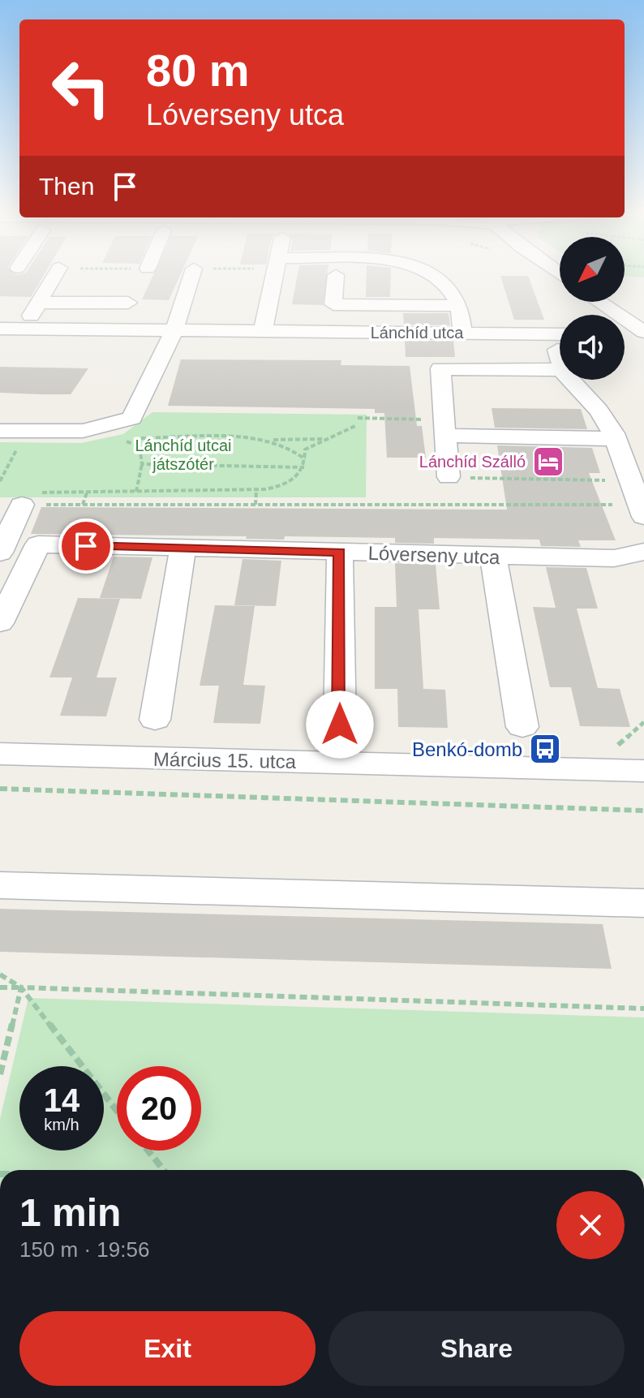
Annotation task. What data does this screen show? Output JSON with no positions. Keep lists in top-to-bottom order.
{
  "streets": {
    "street": ["Lánchíd utca", "Lóverseny utca", "Március 15. utca"]
  },
  "parks": ["Lánchíd utcai játszótér"],
  "places": {
    "hotel": ["Lánchíd Szálló"],
    "bus stop": ["Benkó-domb"]
  },
  "north": "bottom left",
  "page": {
    "turn": ["80 m", "Lóverseny utca"],
    "then": "Then",
    "speed": "14 km/h",
    "limit": "20",
    "heading": ["1 min", "150 m · 19:56"],
    "buttons": ["Exit", "Share"]
  }
}
